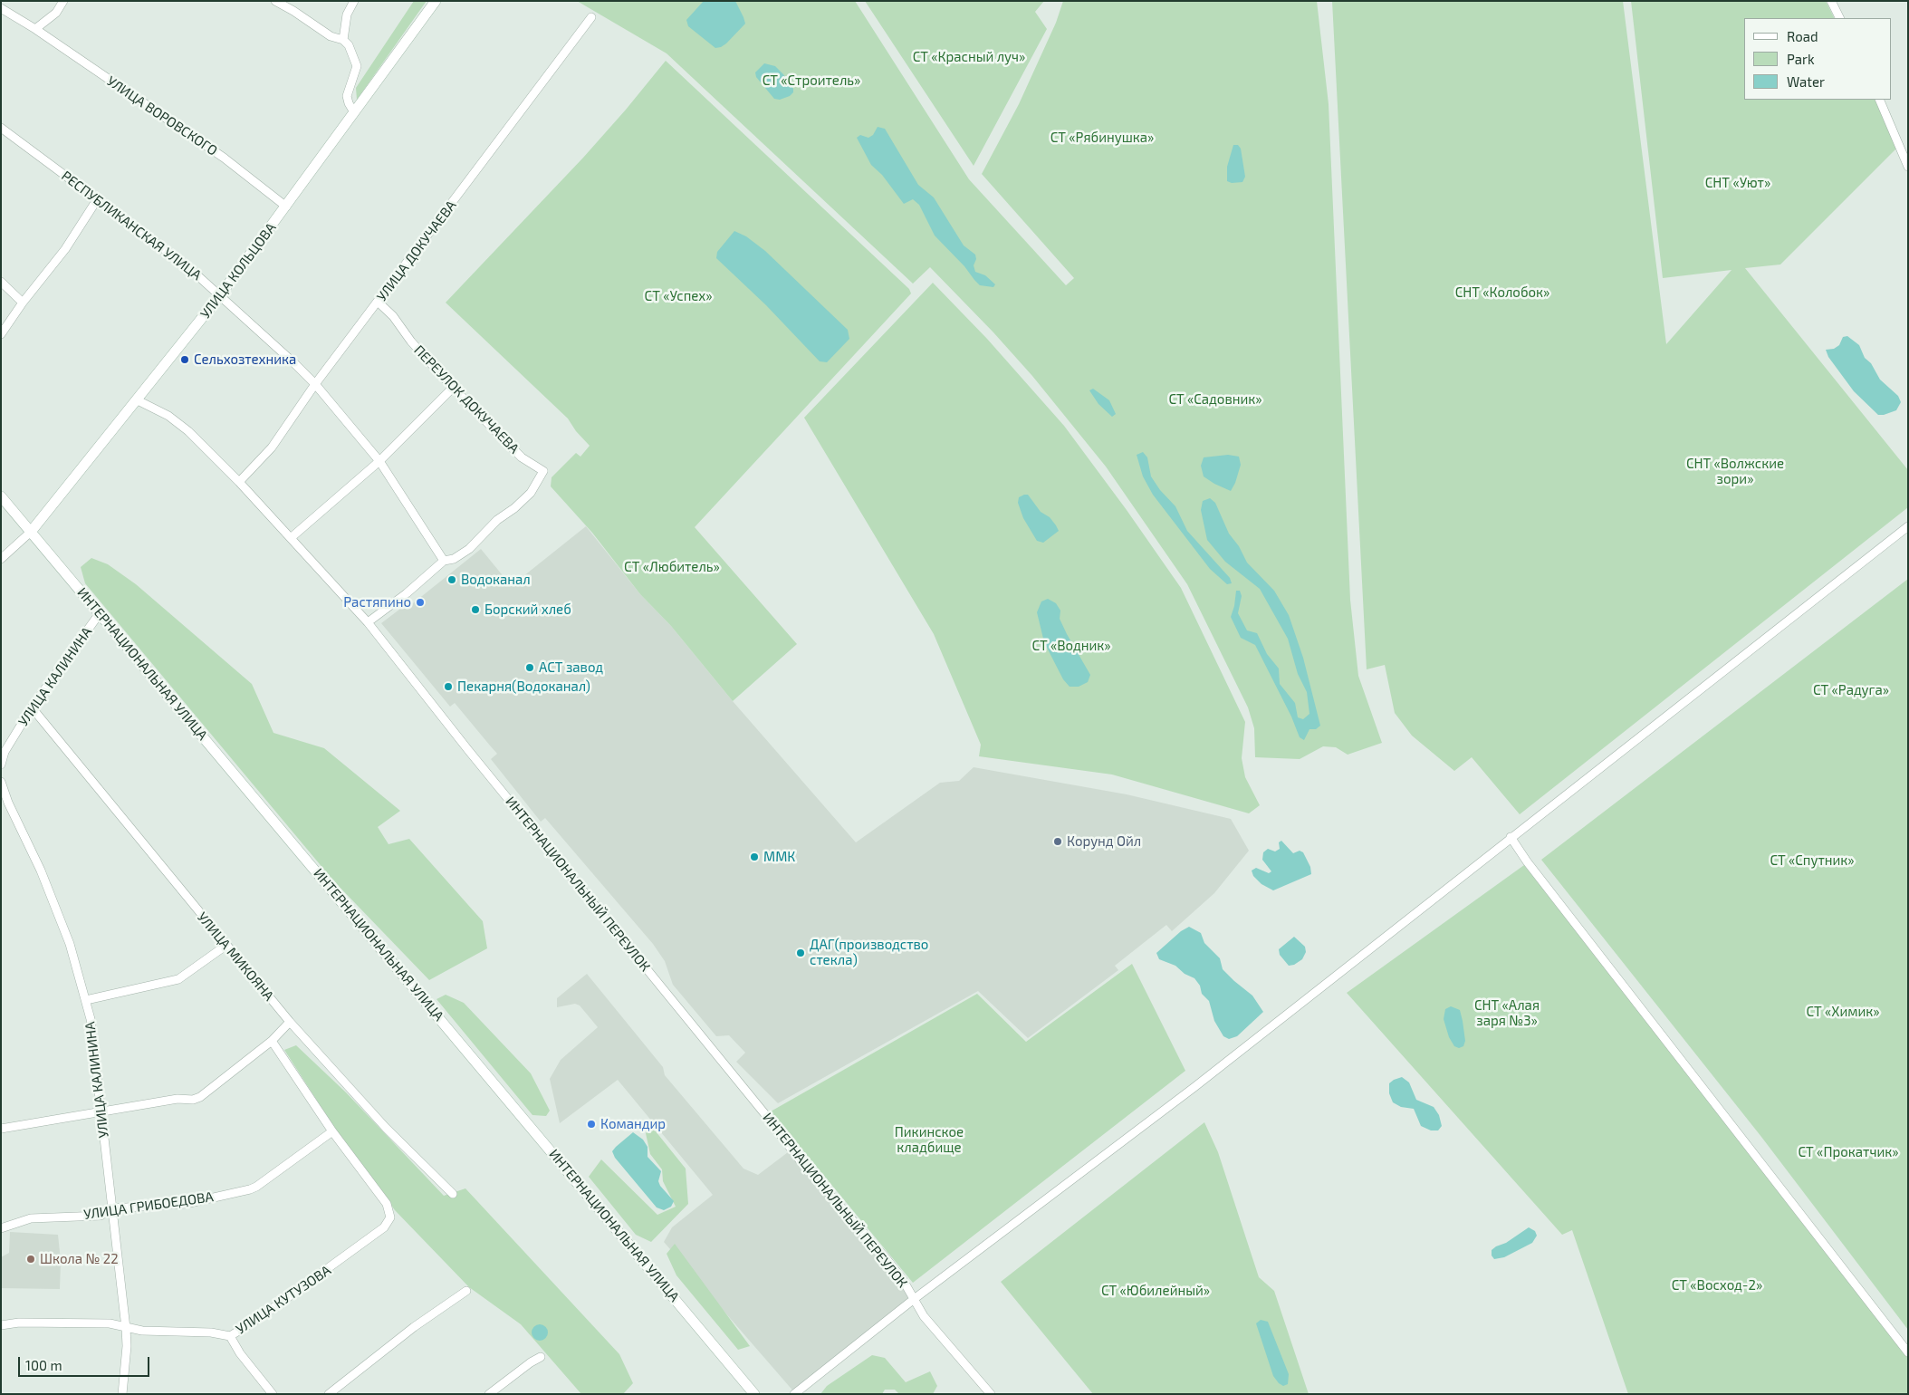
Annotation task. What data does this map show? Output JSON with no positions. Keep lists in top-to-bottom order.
{
  "streets": {
    "main road": ["УЛИЦА КОЛЬЦОВА", "ИНТЕРНАЦИОНАЛЬНАЯ УЛИЦА"],
    "street": [
      "УЛИЦА ВОРОВСКОГО",
      "РЕСПУБЛИКАНСКАЯ УЛИЦА",
      "УЛИЦА ДОКУЧАЕВА",
      "ПЕРЕУЛОК ДОКУЧАЕВА",
      "УЛИЦА КАЛИНИНА",
      "ИНТЕРНАЦИОНАЛЬНЫЙ ПЕРЕУЛОК",
      "УЛИЦА МИКОЯНА",
      "УЛИЦА ГРИБОЕДОВА",
      "УЛИЦА КУТУЗОВА"
    ]
  },
  "crossings": [
    ["УЛИЦА ВОРОВСКОГО", "УЛИЦА КОЛЬЦОВА"],
    ["РЕСПУБЛИКАНСКАЯ УЛИЦА", "УЛИЦА ДОКУЧАЕВА"],
    ["РЕСПУБЛИКАНСКАЯ УЛИЦА", "УЛИЦА КОЛЬЦОВА"],
    ["РЕСПУБЛИКАНСКАЯ УЛИЦА", "ПЕРЕУЛОК ДОКУЧАЕВА"],
    ["УЛИЦА ДОКУЧАЕВА", "ПЕРЕУЛОК ДОКУЧАЕВА"],
    ["УЛИЦА ДОКУЧАЕВА", "ИНТЕРНАЦИОНАЛЬНЫЙ ПЕРЕУЛОК"],
    ["УЛИЦА КОЛЬЦОВА", "ИНТЕРНАЦИОНАЛЬНАЯ УЛИЦА"],
    ["УЛИЦА КОЛЬЦОВА", "ИНТЕРНАЦИОНАЛЬНЫЙ ПЕРЕУЛОК"],
    ["ИНТЕРНАЦИОНАЛЬНАЯ УЛИЦА", "УЛИЦА КАЛИНИНА"],
    ["УЛИЦА КАЛИНИНА", "УЛИЦА МИКОЯНА"],
    ["УЛИЦА КАЛИНИНА", "УЛИЦА ГРИБОЕДОВА"],
    ["УЛИЦА КАЛИНИНА", "УЛИЦА КУТУЗОВА"],
    ["УЛИЦА ГРИБОЕДОВА", "УЛИЦА КУТУЗОВА"]
  ],
  "parks": [
    "СТ «Красный луч»",
    "СТ «Строитель»",
    "СТ «Рябинушка»",
    "СНТ «Уют»",
    "СНТ «Колобок»",
    "СТ «Успех»",
    "СТ «Садовник»",
    "СНТ «Волжские зори»",
    "СТ «Любитель»",
    "СТ «Водник»",
    "СТ «Радуга»",
    "СТ «Спутник»",
    "СНТ «Алая заря №3»",
    "СТ «Химик»",
    "Пикинское кладбище",
    "СТ «Прокатчик»",
    "СТ «Восход-2»",
    "СТ «Юбилейный»"
  ],
  "places": [
    "Сельхозтехника",
    "Водоканал",
    "Растяпино",
    "Борский хлеб",
    "АСТ завод",
    "Пекарня(Водоканал)",
    "Корунд Ойл",
    "ММК",
    "ДАГ(производство стекла)",
    "Командир",
    "Школа № 22"
  ],
  "legend": ["Road", "Park", "Water"],
  "scale_bar": "100 m"
}
